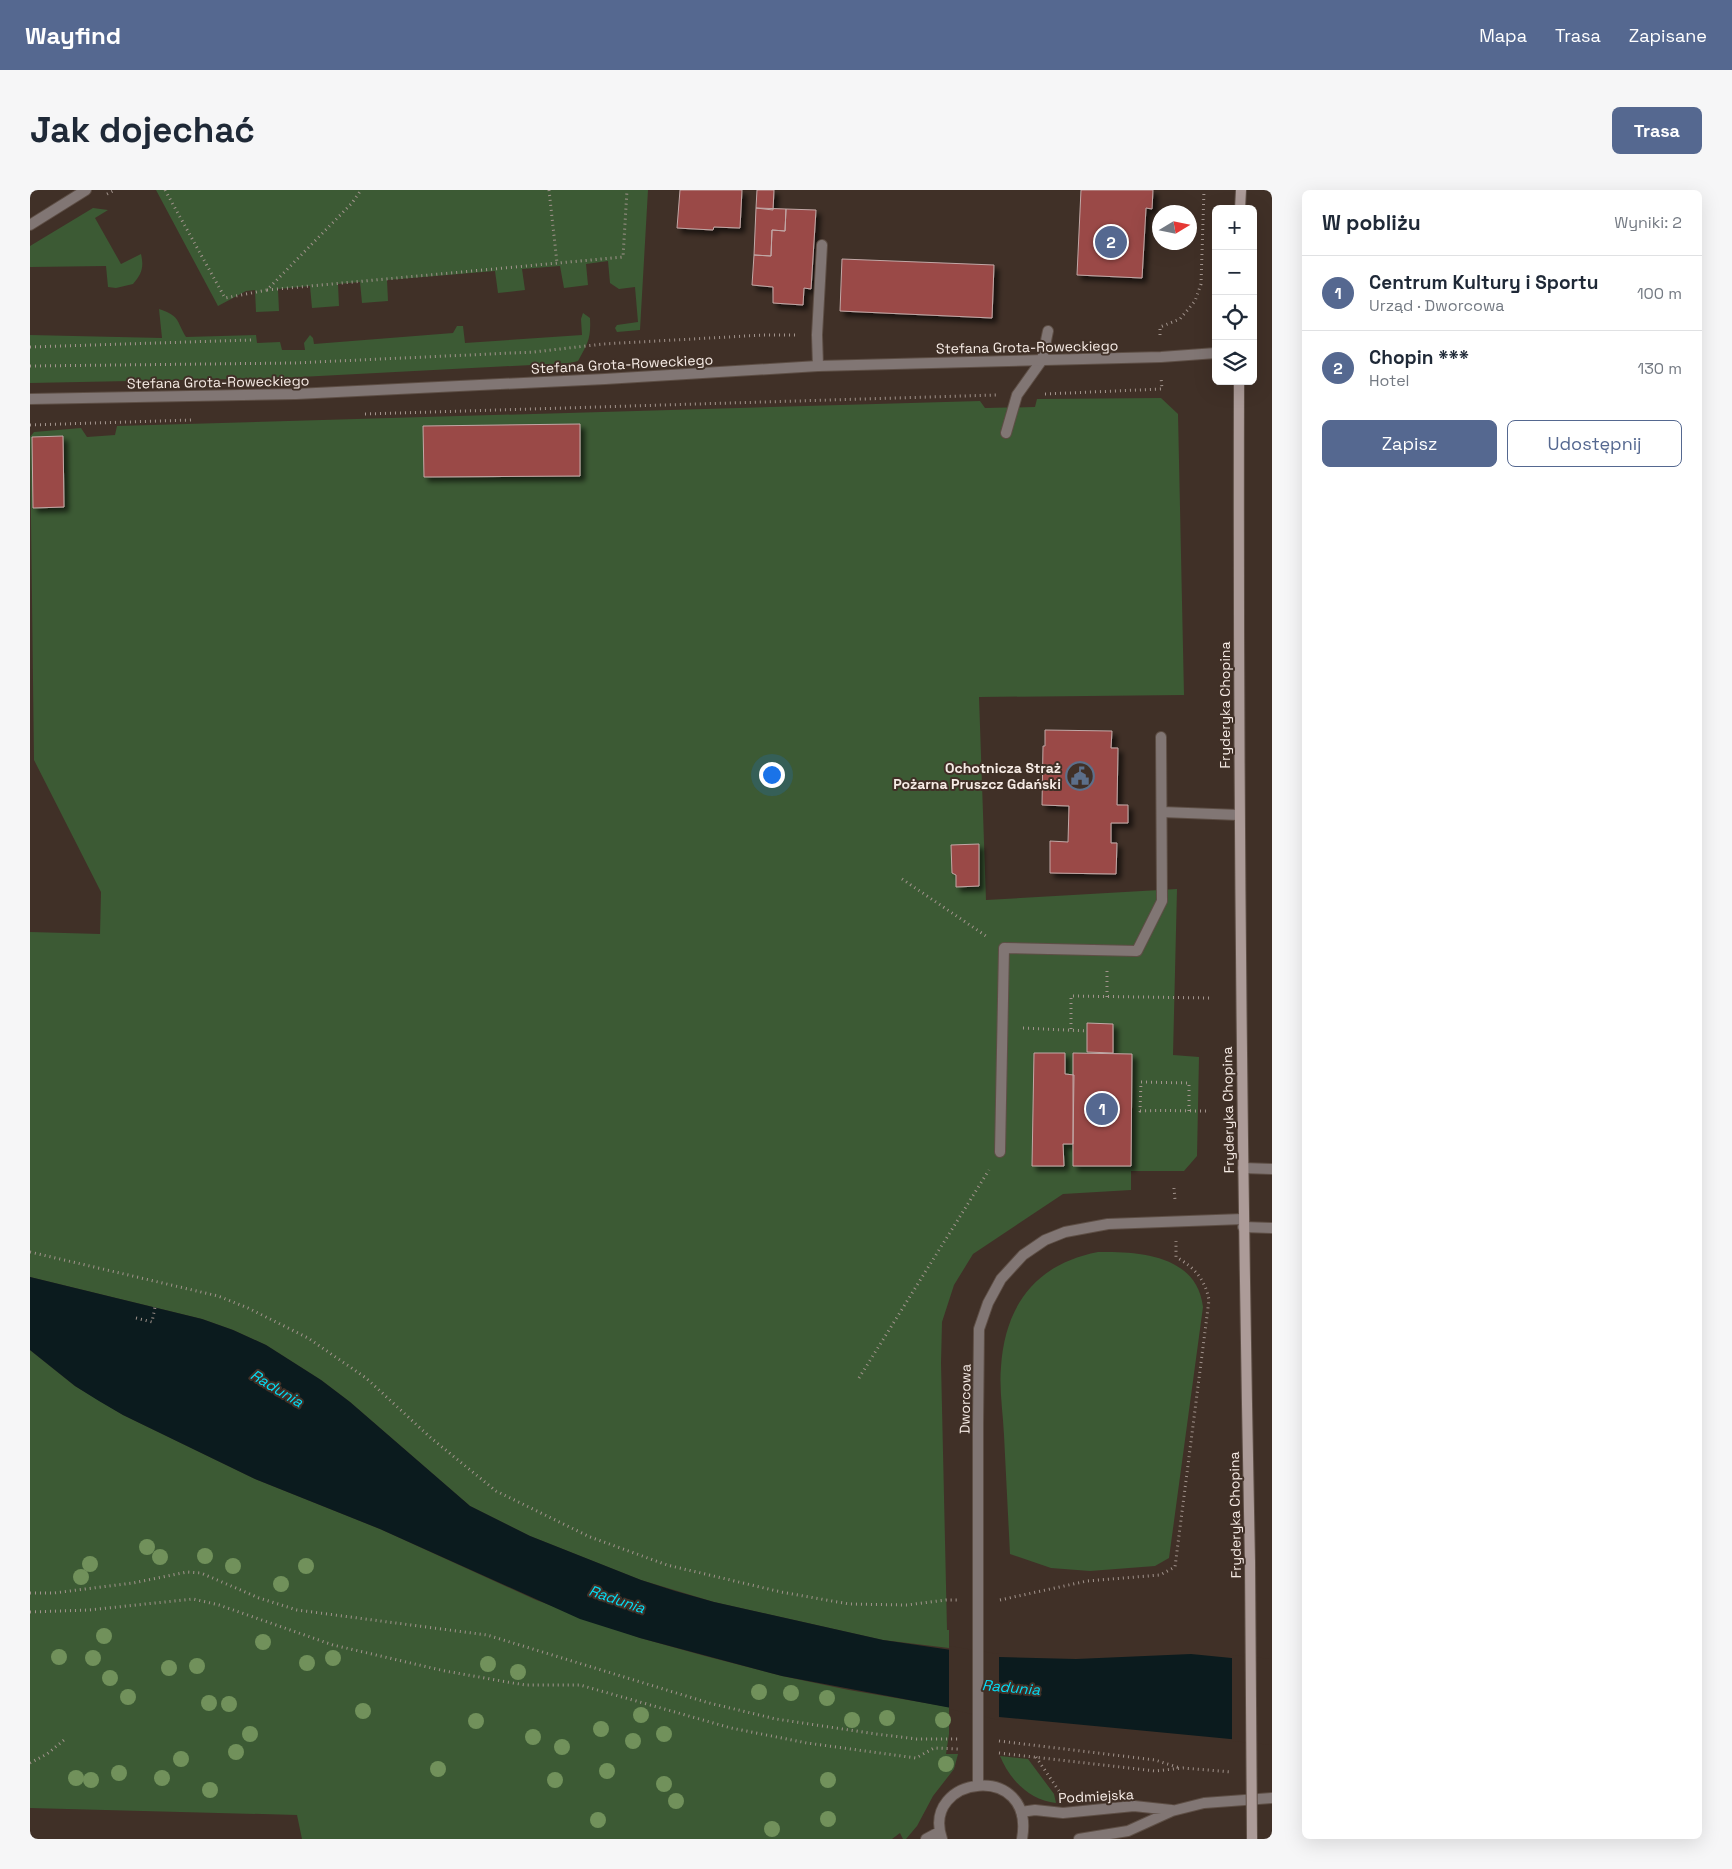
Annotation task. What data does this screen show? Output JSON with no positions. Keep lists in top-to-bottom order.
{
  "streets": {
    "main road": ["Fryderyka Chopina"],
    "street": ["Stefana Grota-Roweckiego", "Dworcowa", "Podmiejska"]
  },
  "crossings": [
    ["Fryderyka Chopina", "Dworcowa"]
  ],
  "water": ["Radunia"],
  "places": {
    "public building": ["Ochotnicza Straż Pożarna Pruszcz Gdański"]
  },
  "north": "right",
  "page": {
    "header": "Wayfind",
    "nav": ["Mapa", "Trasa", "Zapisane"],
    "buttons": [
      "Trasa",
      ["Zapisz", "Udostępnij"]
    ],
    "title": "Jak dojechać",
    "heading": ["W pobliżu", "Wyniki: 2"],
    "map_buttons": ["+", "−"],
    "pins": ["2", "1"],
    "list": [
      {
        "mark": "1",
        "name": "Centrum Kultury i Sportu",
        "note": "Urząd · Dworcowa",
        "value": "100 m"
      },
      {
        "mark": "2",
        "name": "Chopin ***",
        "note": "Hotel",
        "value": "130 m"
      }
    ]
  }
}
